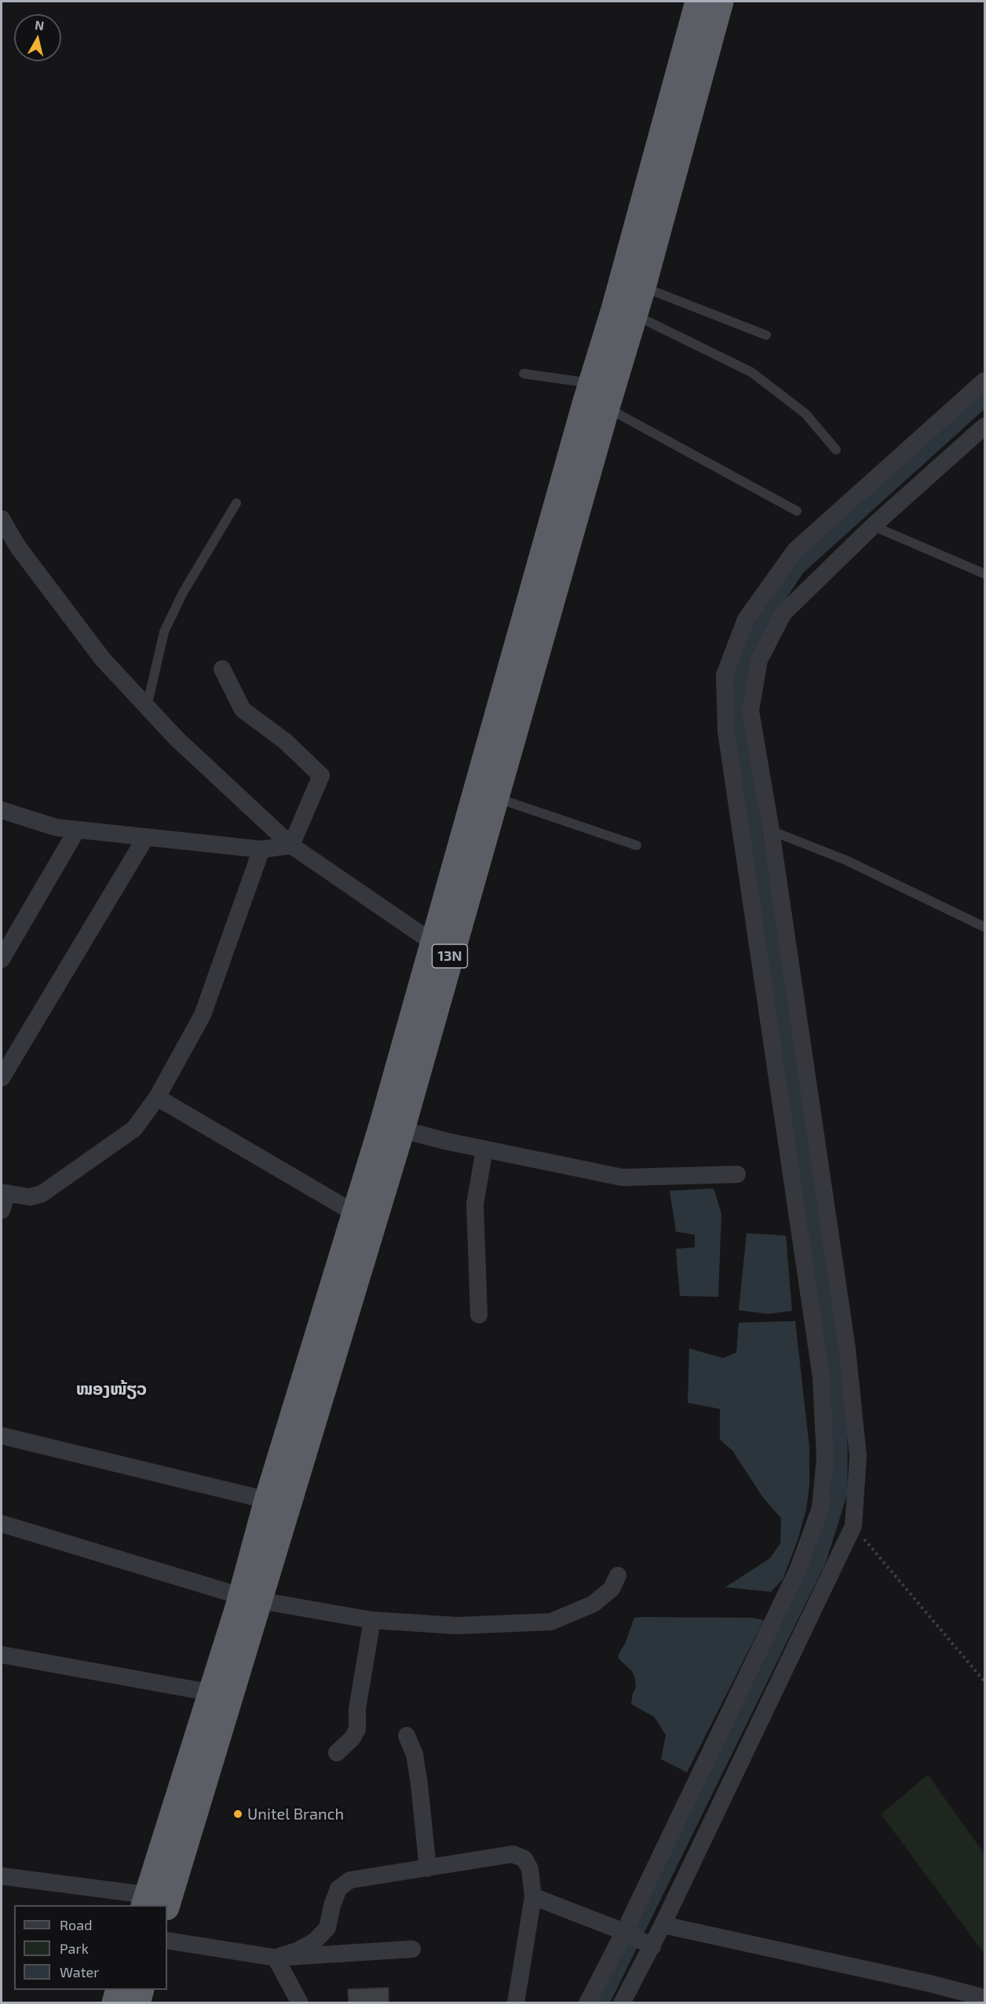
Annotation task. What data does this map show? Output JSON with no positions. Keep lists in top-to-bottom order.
{
  "streets": {
    "highway": ["13N"]
  },
  "districts": ["ໜອງໜ້ຽວ"],
  "places": ["Unitel Branch"],
  "legend": ["Road", "Park", "Water"],
  "north": "top"
}
